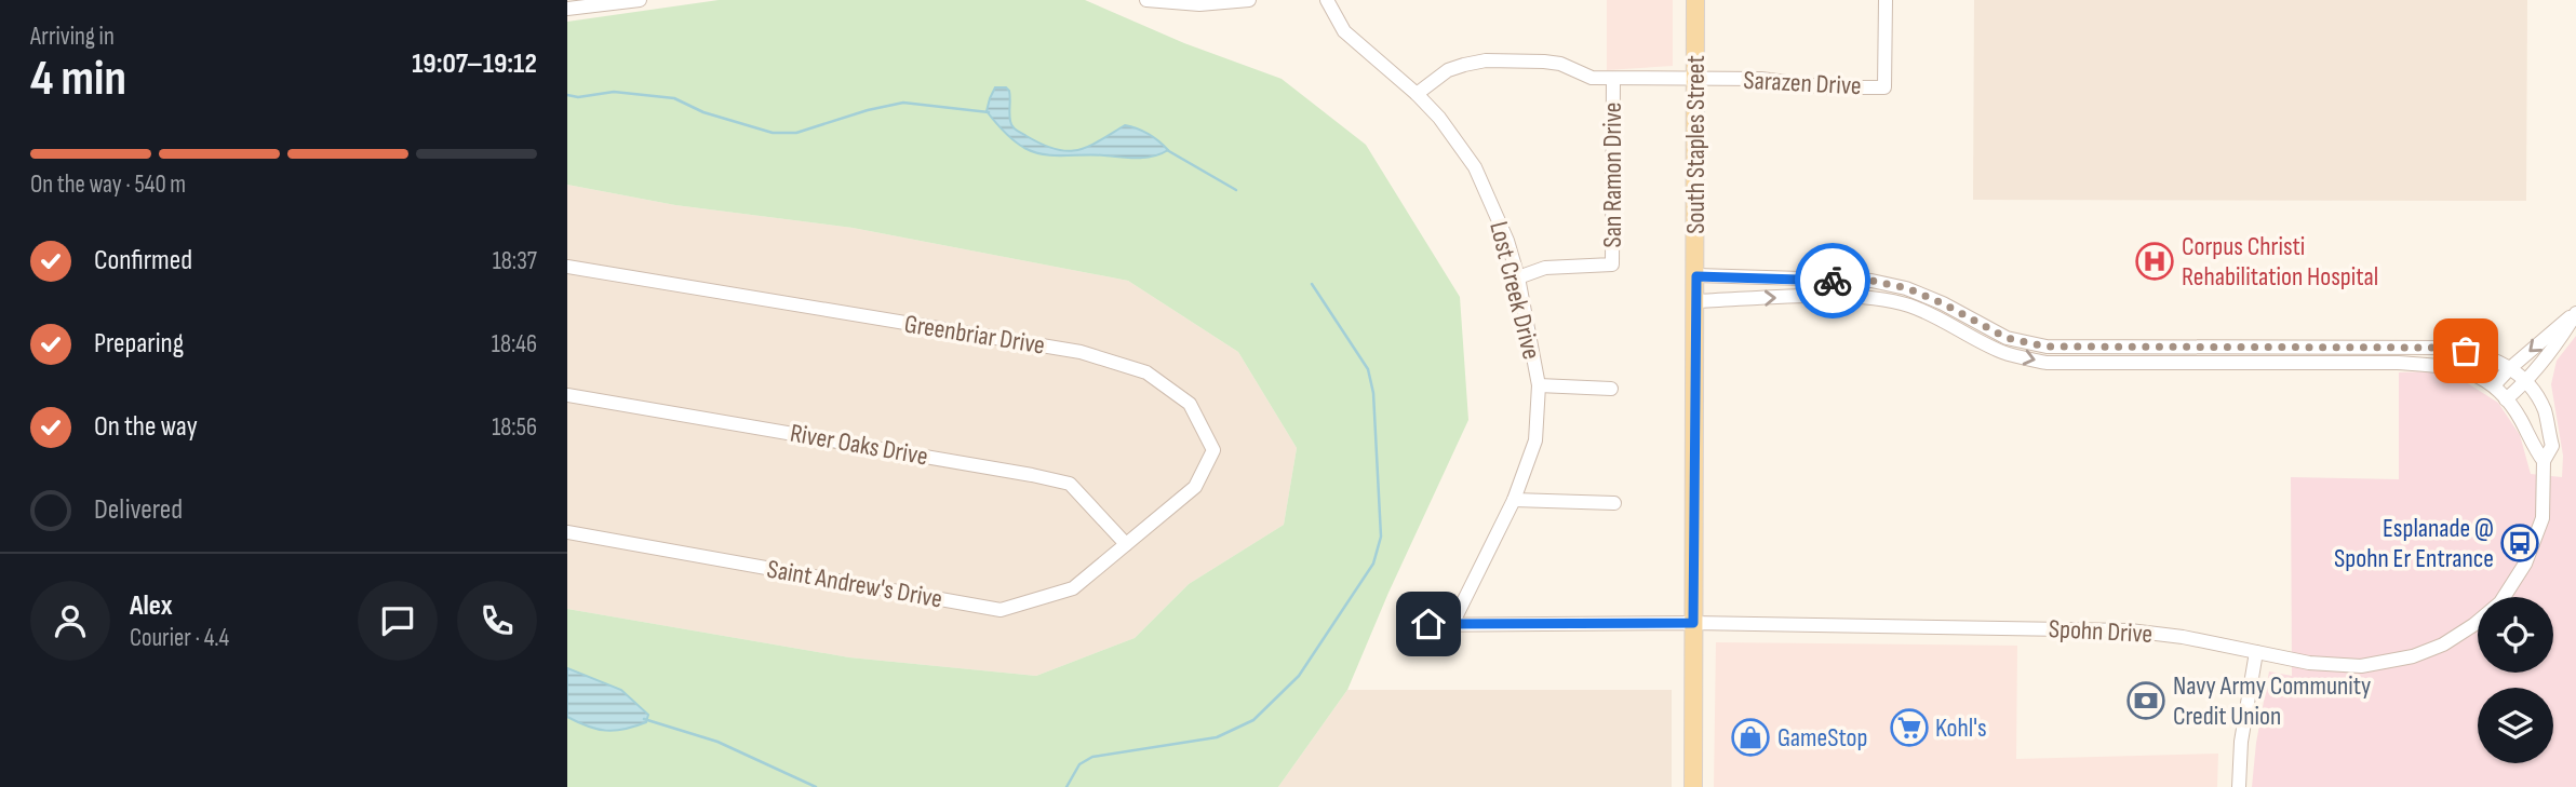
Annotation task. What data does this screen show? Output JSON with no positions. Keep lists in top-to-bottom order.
{
  "streets": {
    "main road": ["South Staples Street"],
    "street": [
      "Sarazen Drive",
      "San Ramon Drive",
      "Lost Creek Drive",
      "Greenbriar Drive",
      "River Oaks Drive",
      "Saint Andrew's Drive",
      "Spohn Drive"
    ]
  },
  "crossings": [
    ["Sarazen Drive", "South Staples Street"],
    ["Sarazen Drive", "San Ramon Drive"],
    ["Sarazen Drive", "Lost Creek Drive"],
    ["South Staples Street", "Spohn Drive"],
    ["San Ramon Drive", "Lost Creek Drive"],
    ["Lost Creek Drive", "Spohn Drive"],
    ["Greenbriar Drive", "River Oaks Drive"],
    ["Greenbriar Drive", "Saint Andrew's Drive"],
    ["River Oaks Drive", "Saint Andrew's Drive"]
  ],
  "places": {
    "hospital": ["Corpus Christi Rehabilitation Hospital"],
    "bus stop": ["Esplanade @ Spohn Er Entrance"],
    "bank": ["Navy Army Community Credit Union"],
    "supermarket": ["Kohl's"],
    "shop": ["GameStop"]
  },
  "page": {
    "heading": ["4 min", "Arriving in", "19:07–19:12"],
    "panel": ["Alex", "Courier · 4.4"],
    "bar": "On the way · 540 m",
    "list": [
      ["Confirmed", "18:37"],
      ["Preparing", "18:46"],
      ["On the way", "18:56"],
      "Delivered"
    ]
  }
}
